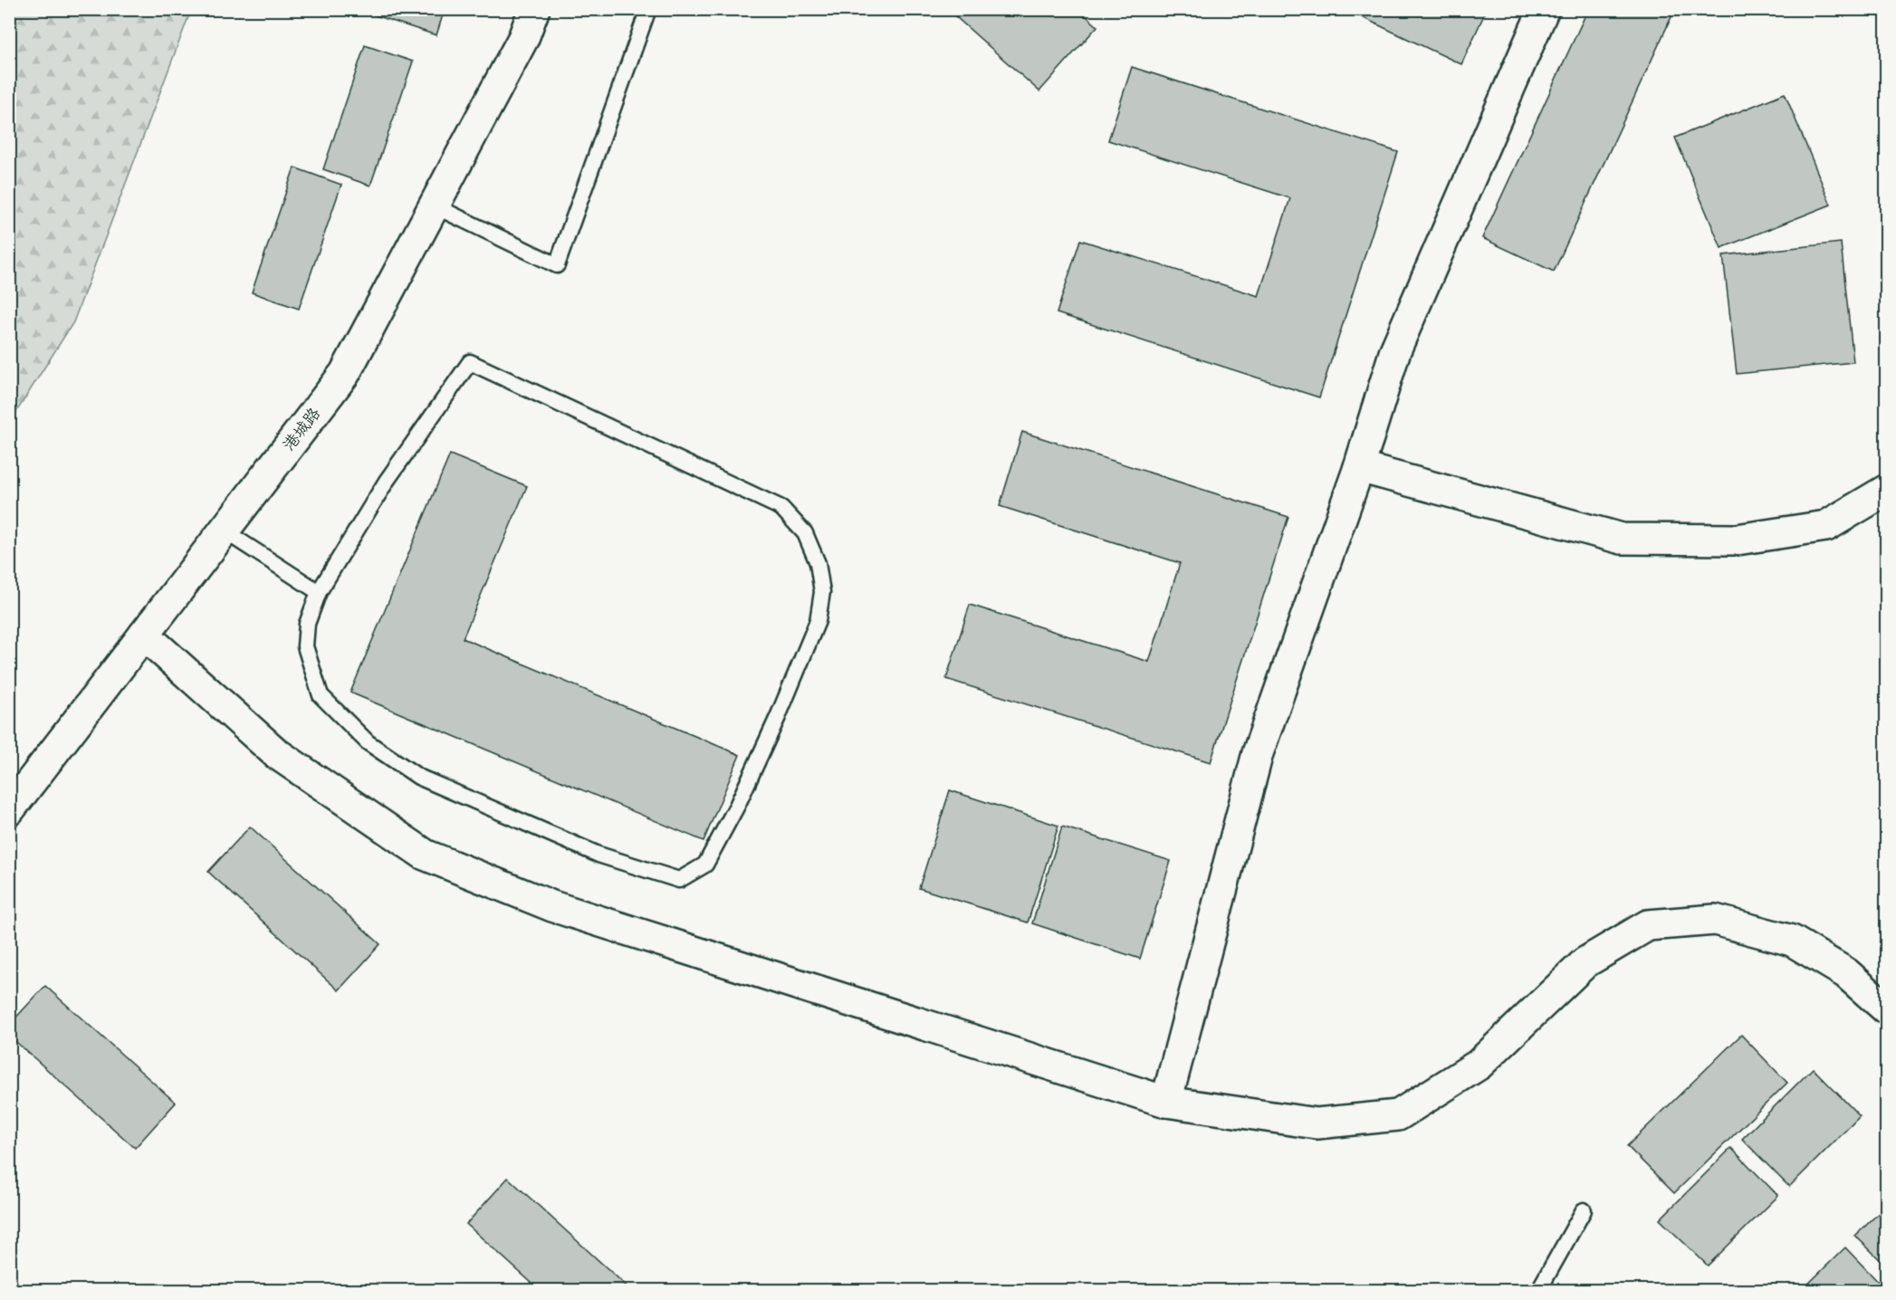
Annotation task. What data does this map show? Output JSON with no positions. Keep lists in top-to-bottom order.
{
  "streets": {
    "street": ["港城路"]
  }
}
